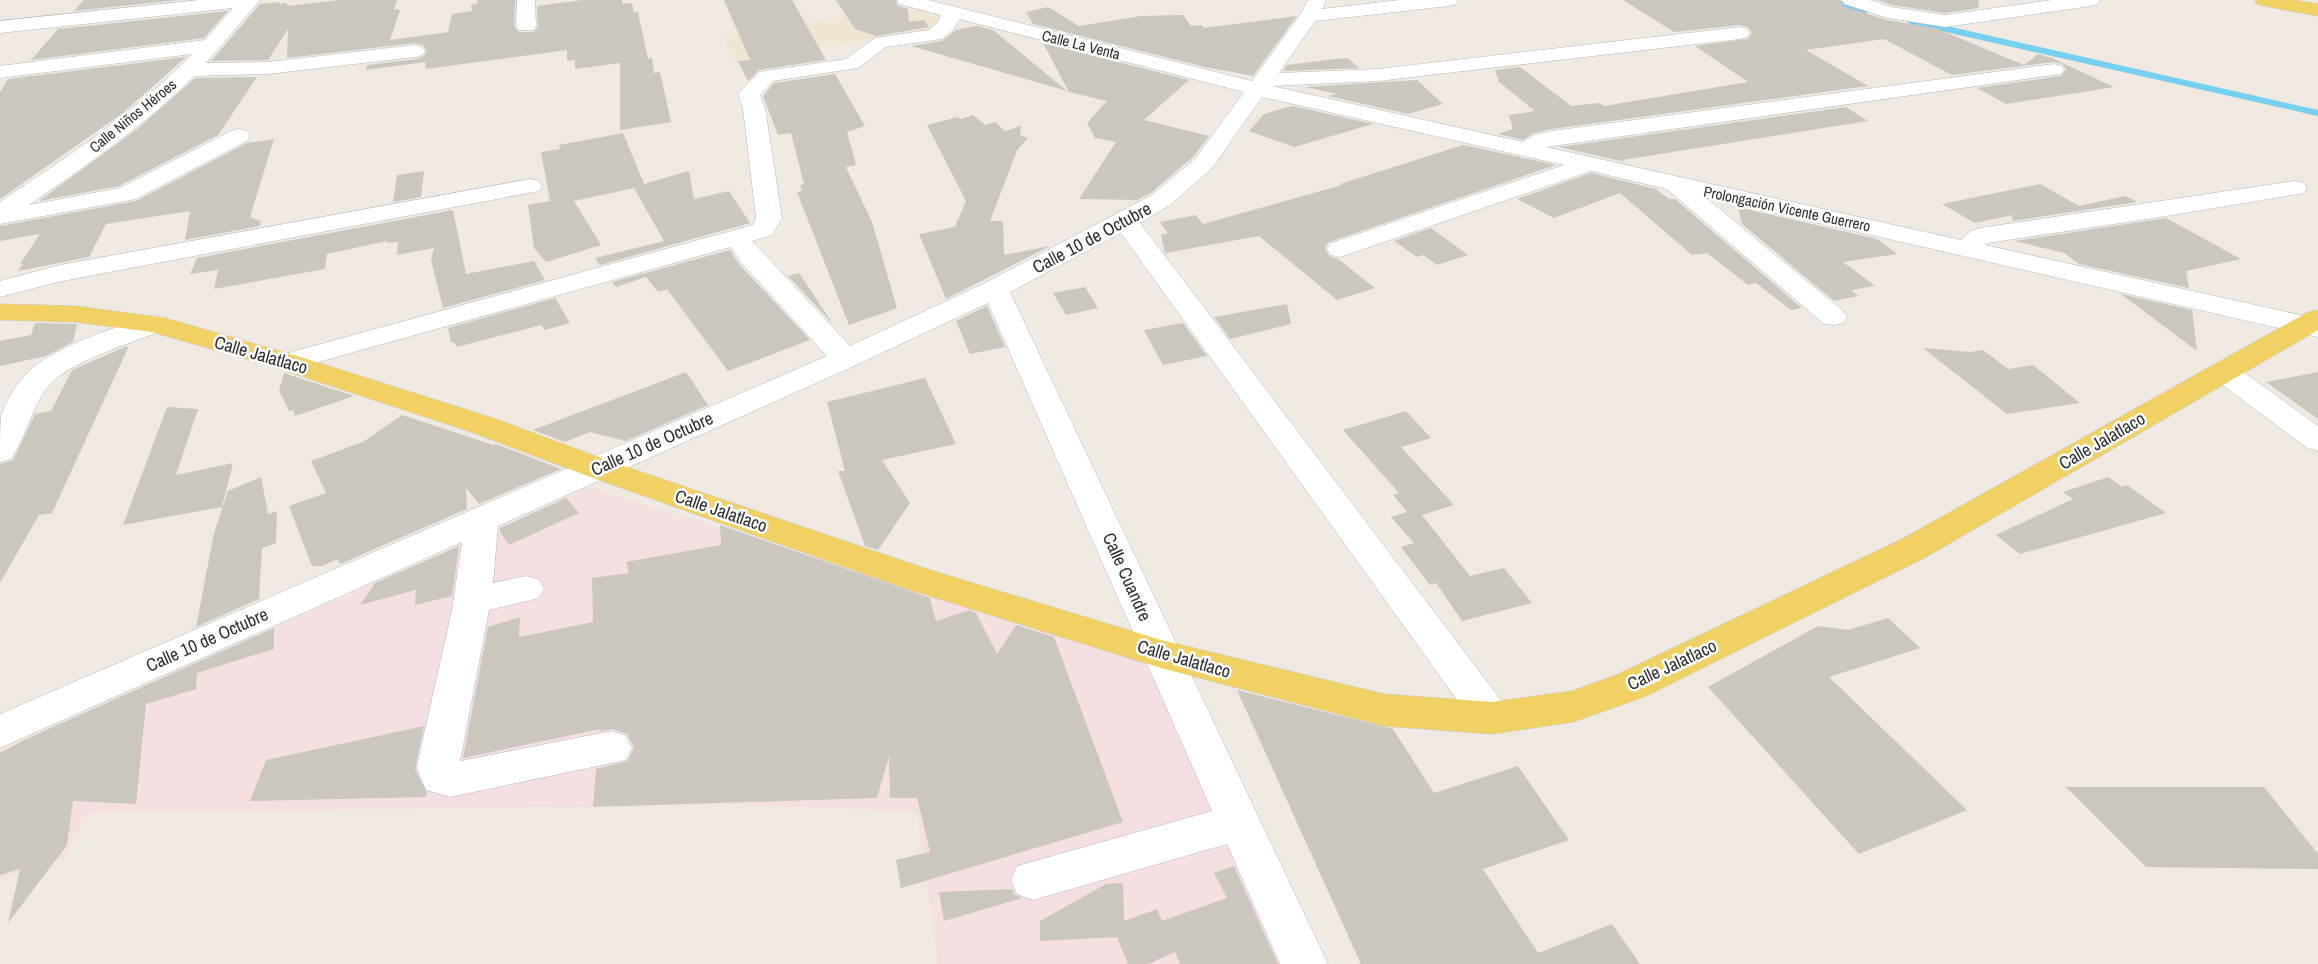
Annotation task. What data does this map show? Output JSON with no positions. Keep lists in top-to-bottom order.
{
  "streets": {
    "main road": ["Calle Jalatlaco"],
    "street": [
      "Calle La Venta",
      "Calle Niños Héroes",
      "Prolongación Vicente Guerrero",
      "Calle 10 de Octubre",
      "Calle Cuandre"
    ]
  },
  "crossings": [
    ["Calle La Venta", "Prolongación Vicente Guerrero"],
    ["Calle La Venta", "Calle 10 de Octubre"],
    ["Prolongación Vicente Guerrero", "Calle 10 de Octubre"],
    ["Prolongación Vicente Guerrero", "Calle Jalatlaco"],
    ["Calle 10 de Octubre", "Calle Jalatlaco"],
    ["Calle 10 de Octubre", "Calle Cuandre"],
    ["Calle Jalatlaco", "Calle Cuandre"]
  ]
}
